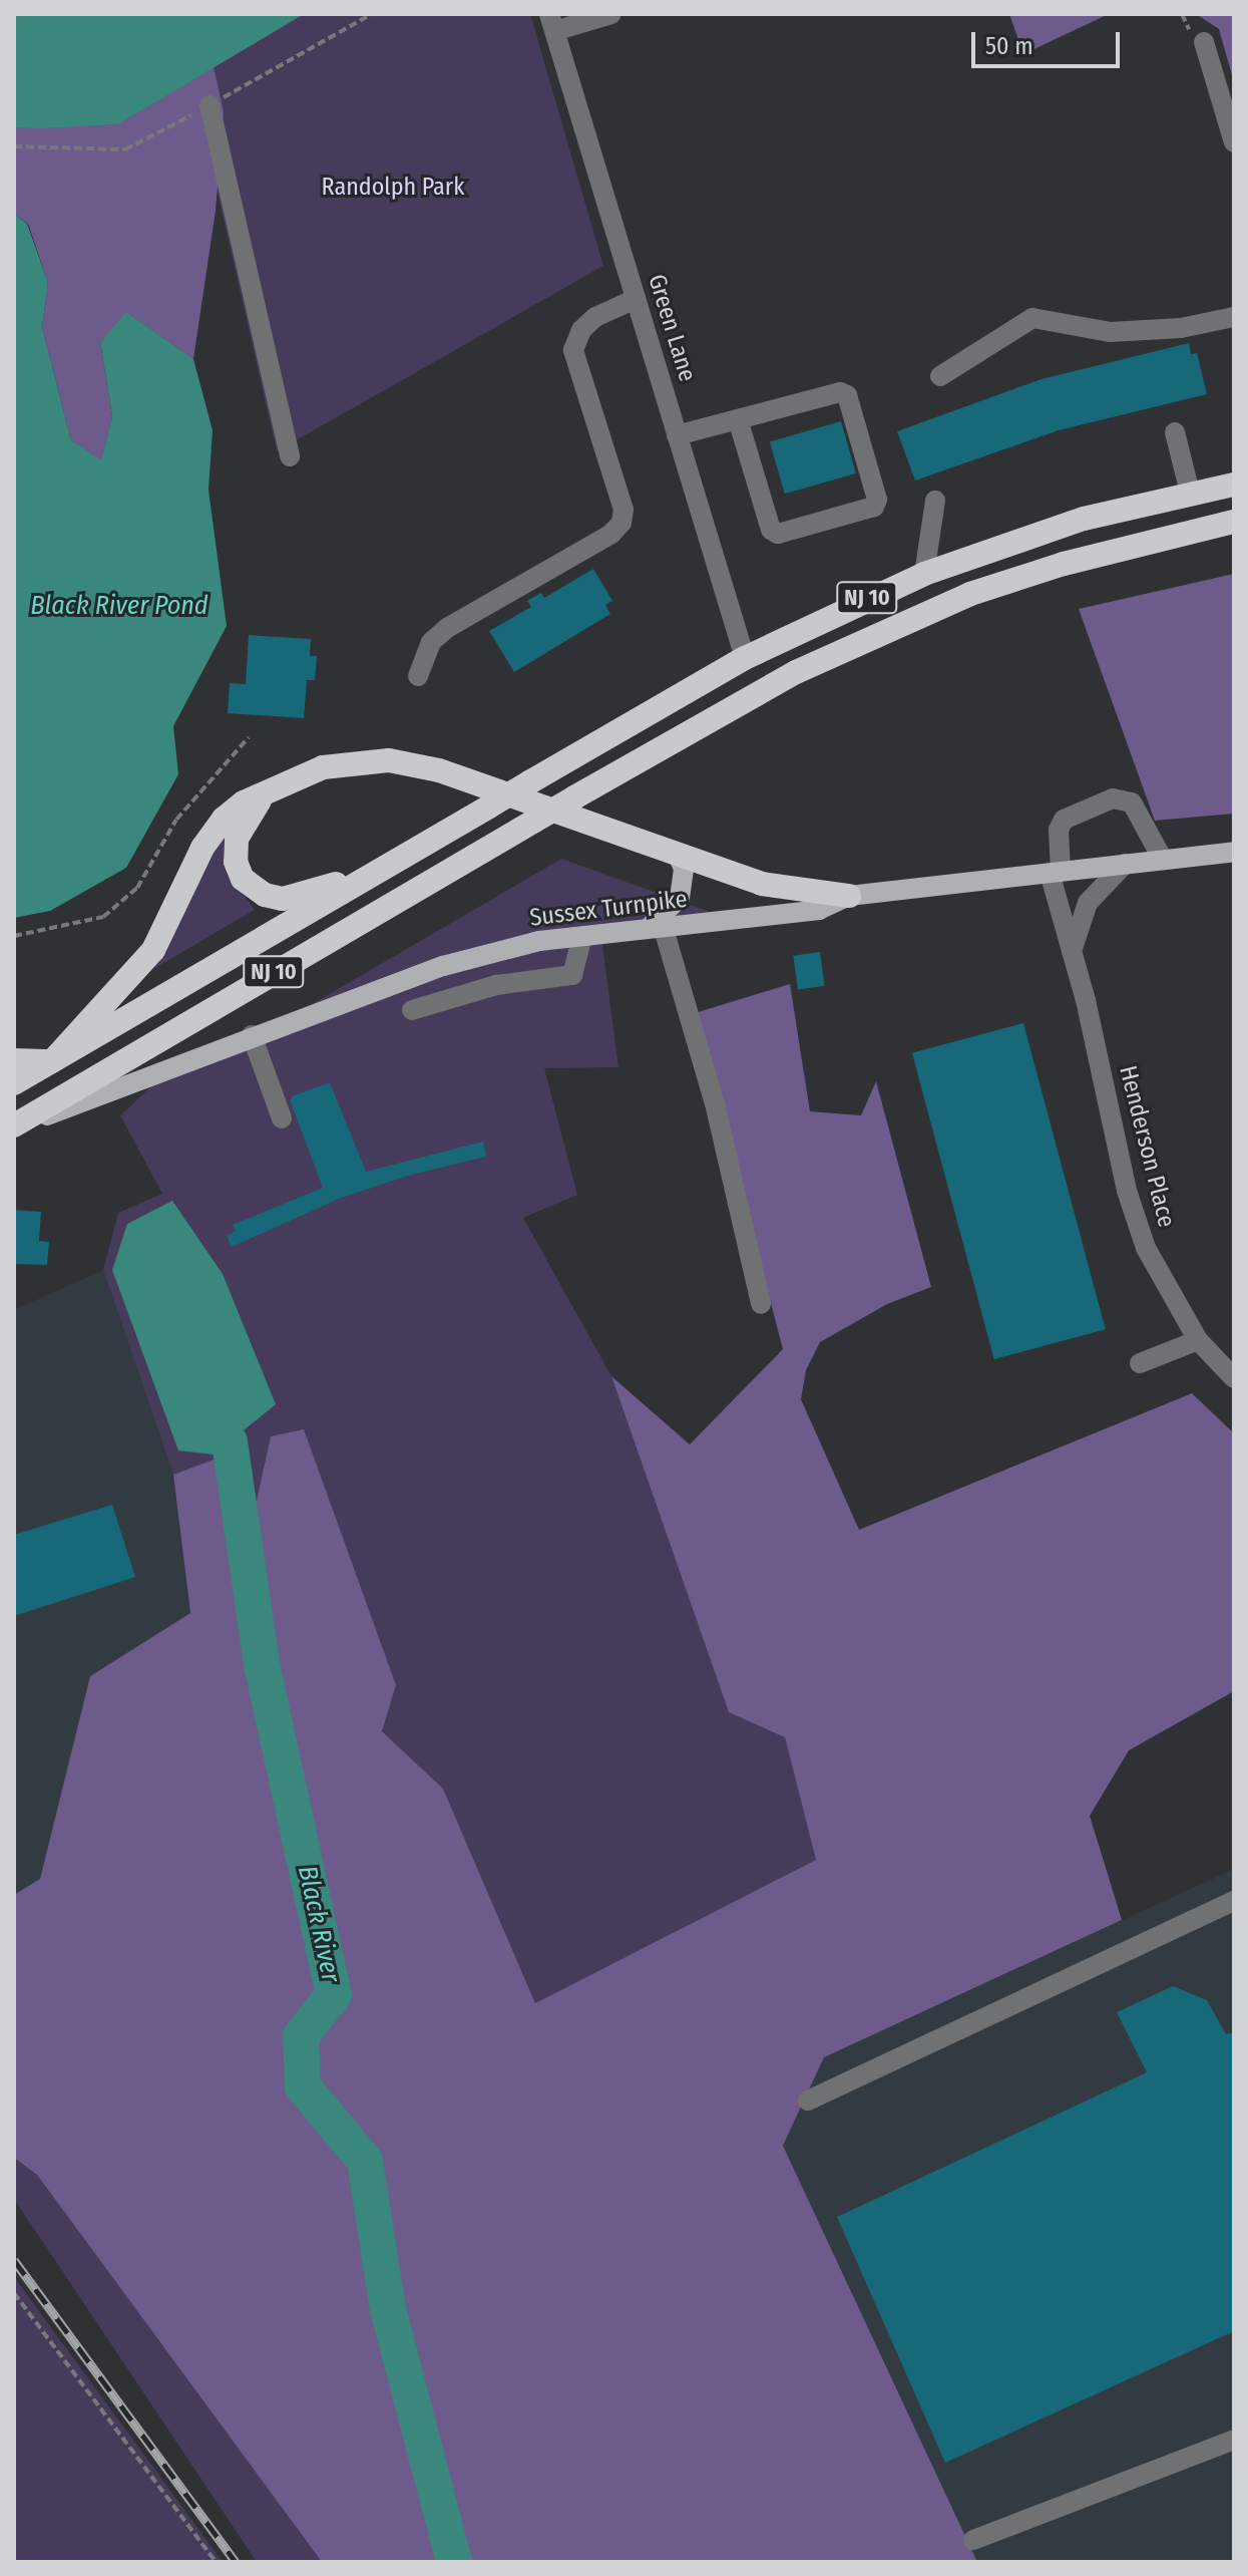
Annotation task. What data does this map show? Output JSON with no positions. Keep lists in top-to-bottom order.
{
  "streets": {
    "highway": ["NJ 10"],
    "main road": ["Sussex Turnpike"],
    "street": ["Green Lane", "Henderson Place"]
  },
  "crossings": [
    ["Green Lane", "NJ 10"],
    ["NJ 10", "Sussex Turnpike"],
    ["Sussex Turnpike", "Henderson Place"]
  ],
  "water": ["Black River Pond", "Black River"],
  "parks": ["Randolph Park"],
  "scale_bar": "50 m"
}
